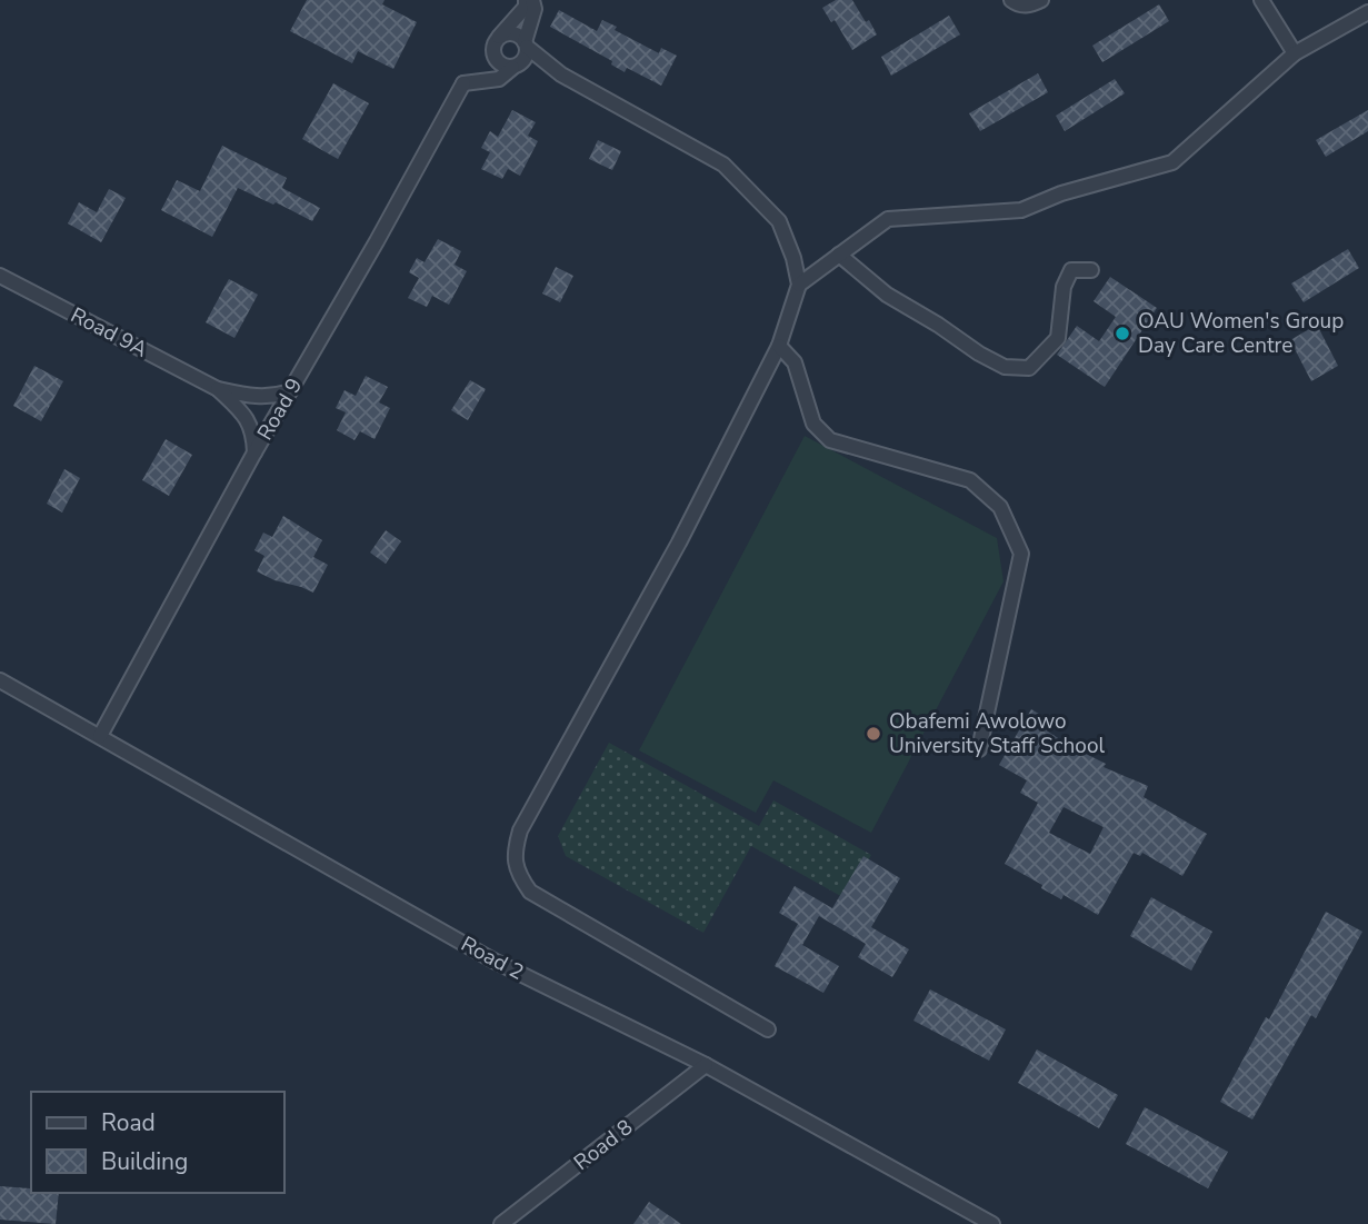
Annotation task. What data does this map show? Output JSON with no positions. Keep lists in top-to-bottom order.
{
  "streets": {
    "street": [
      "Road 9A",
      "Road 9",
      "Road 2",
      "Road 8"
    ]
  },
  "crossings": [
    ["Road 9", "Road 2"],
    ["Road 2", "Road 8"]
  ],
  "places": ["OAU Women's Group Day Care Centre", "Obafemi Awolowo University Staff School"],
  "legend": ["Road", "Building"]
}
